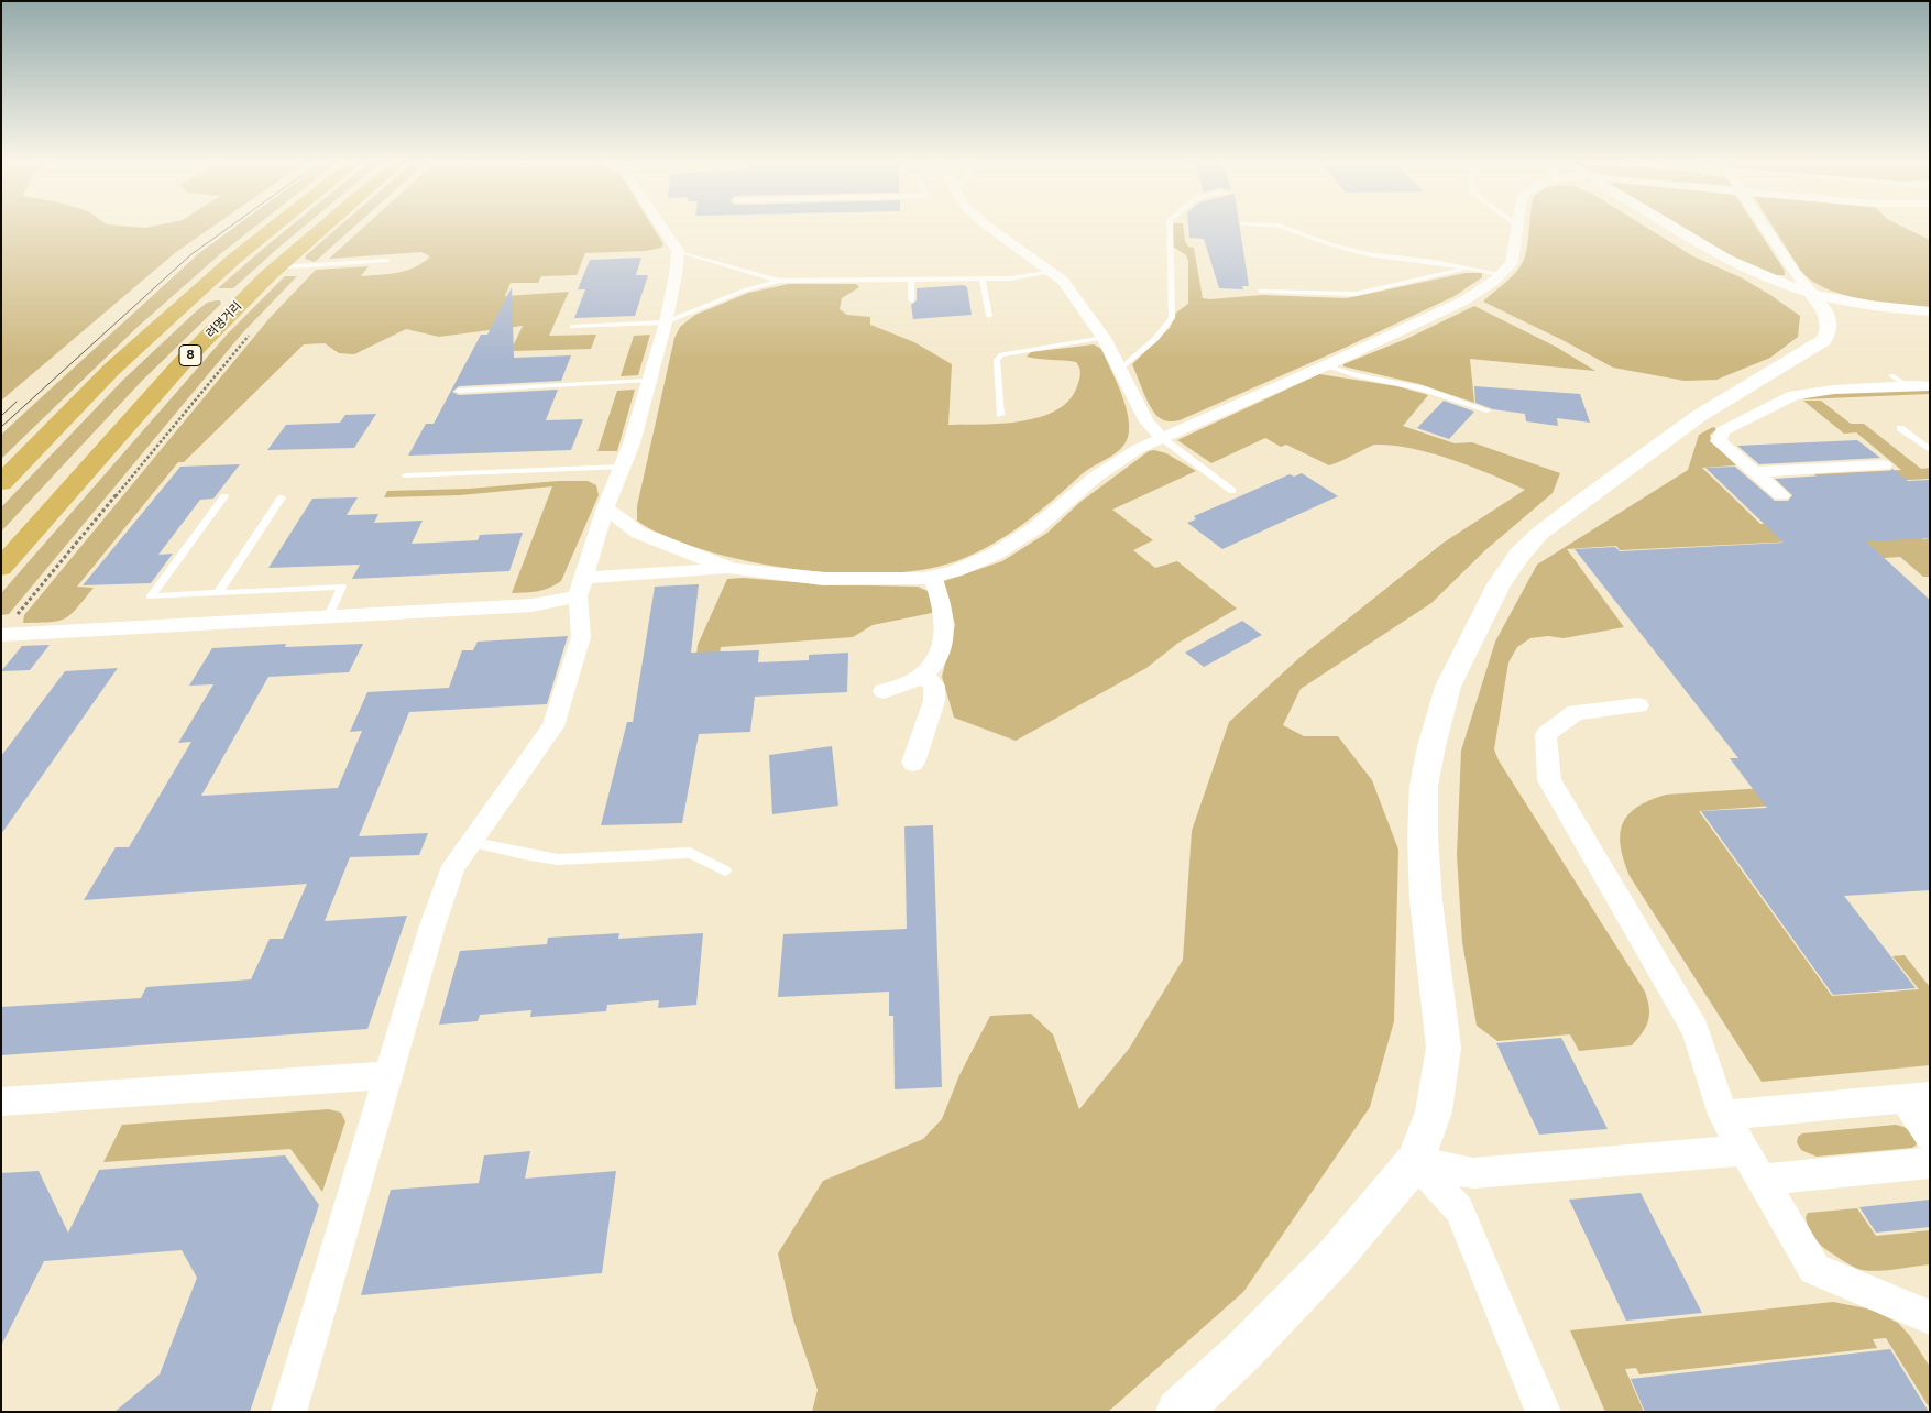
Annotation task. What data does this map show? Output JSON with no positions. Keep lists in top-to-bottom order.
{
  "streets": {
    "highway": ["려명거리", "8"]
  }
}
